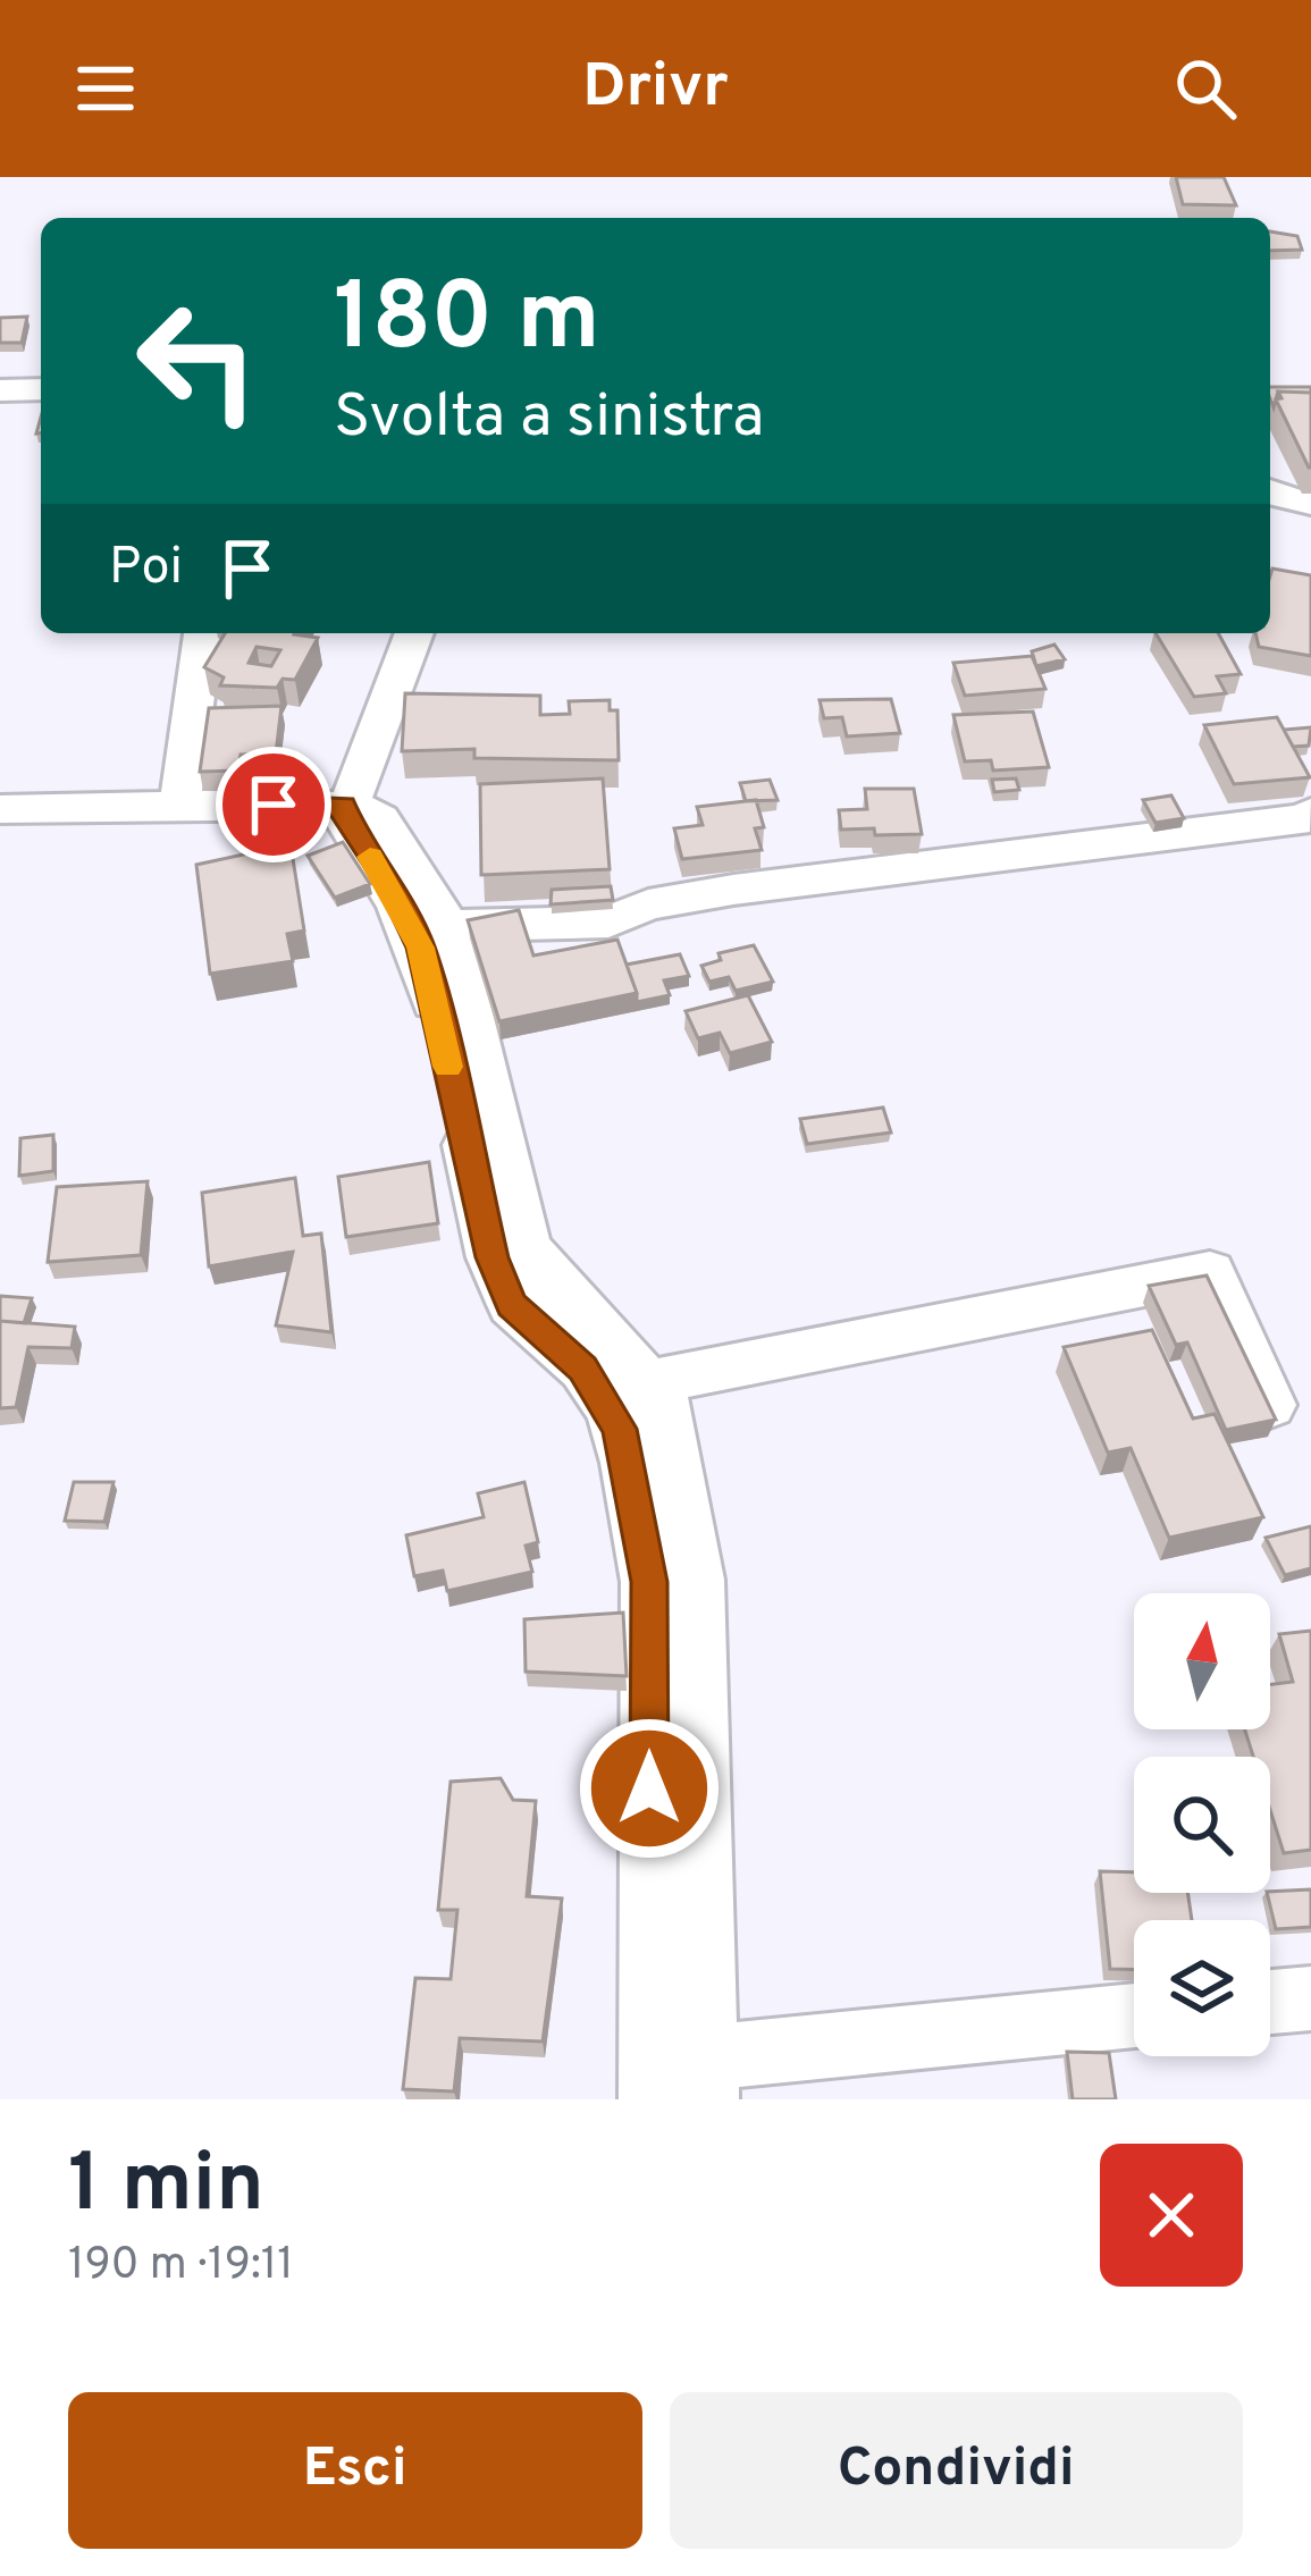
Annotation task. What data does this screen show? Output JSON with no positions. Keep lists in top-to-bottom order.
{
  "north": "top",
  "page": {
    "header": "Drivr",
    "turn": ["180 m", "Svolta a sinistra"],
    "then": "Poi",
    "heading": ["1 min", "190 m · 19:11"],
    "buttons": ["Esci", "Condividi"]
  }
}
